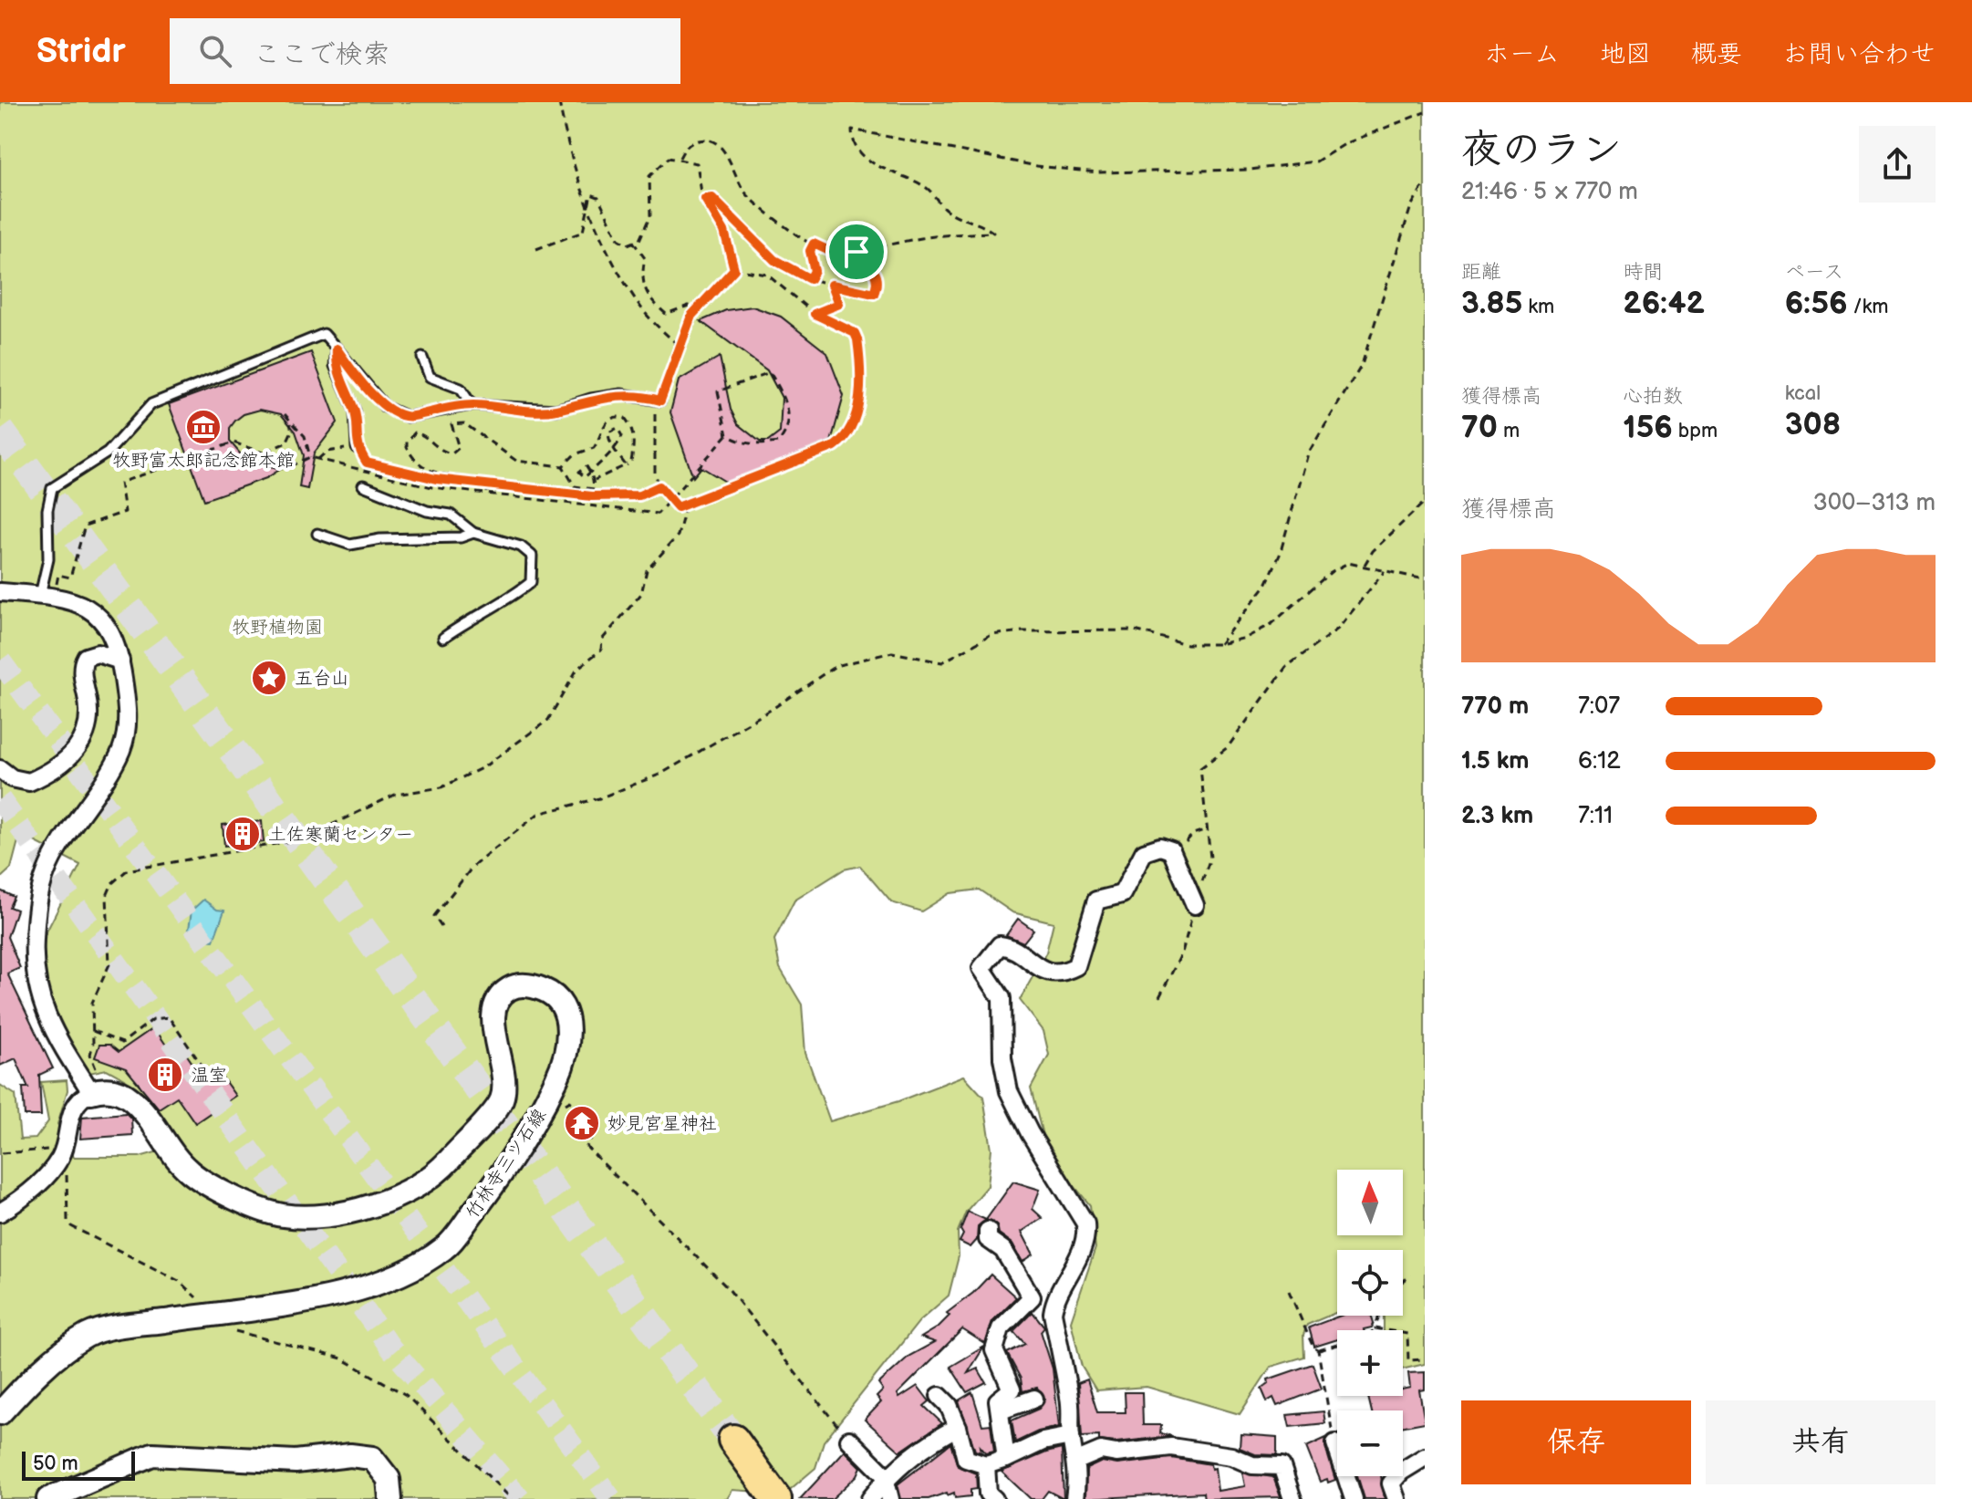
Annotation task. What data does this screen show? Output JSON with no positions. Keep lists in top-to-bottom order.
{
  "streets": {
    "main road": ["竹林寺三ツ石線"]
  },
  "parks": ["牧野植物園"],
  "places": {
    "museum": ["牧野富太郎記念館本館"],
    "place": ["五台山"],
    "building": ["土佐寒蘭センター", "温室"],
    "temple": ["妙見宮星神社"]
  },
  "scale_bar": "50 m",
  "north": "top",
  "page": {
    "header": "Stridr",
    "search": "ここで検索",
    "nav": [
      "ホーム",
      "地図",
      "概要",
      "お問い合わせ"
    ],
    "heading": ["夜のラン", "21:46 · 5 × 770 m"],
    "stats": [
      ["距離", "3.85 km"],
      ["時間", "26:42"],
      ["ペース", "6:56 /km"],
      ["獲得標高", "70 m"],
      ["心拍数", "156 bpm"],
      ["kcal", "308"]
    ],
    "chart": ["獲得標高", "300–313 m"],
    "list": [
      {
        "name": "770 m",
        "note": "7:07"
      },
      {
        "name": "1.5 km",
        "note": "6:12"
      },
      {
        "name": "2.3 km",
        "note": "7:11"
      }
    ],
    "map_buttons": ["+", "−"],
    "buttons": ["保存", "共有"],
    "scale": "50 m"
  }
}
